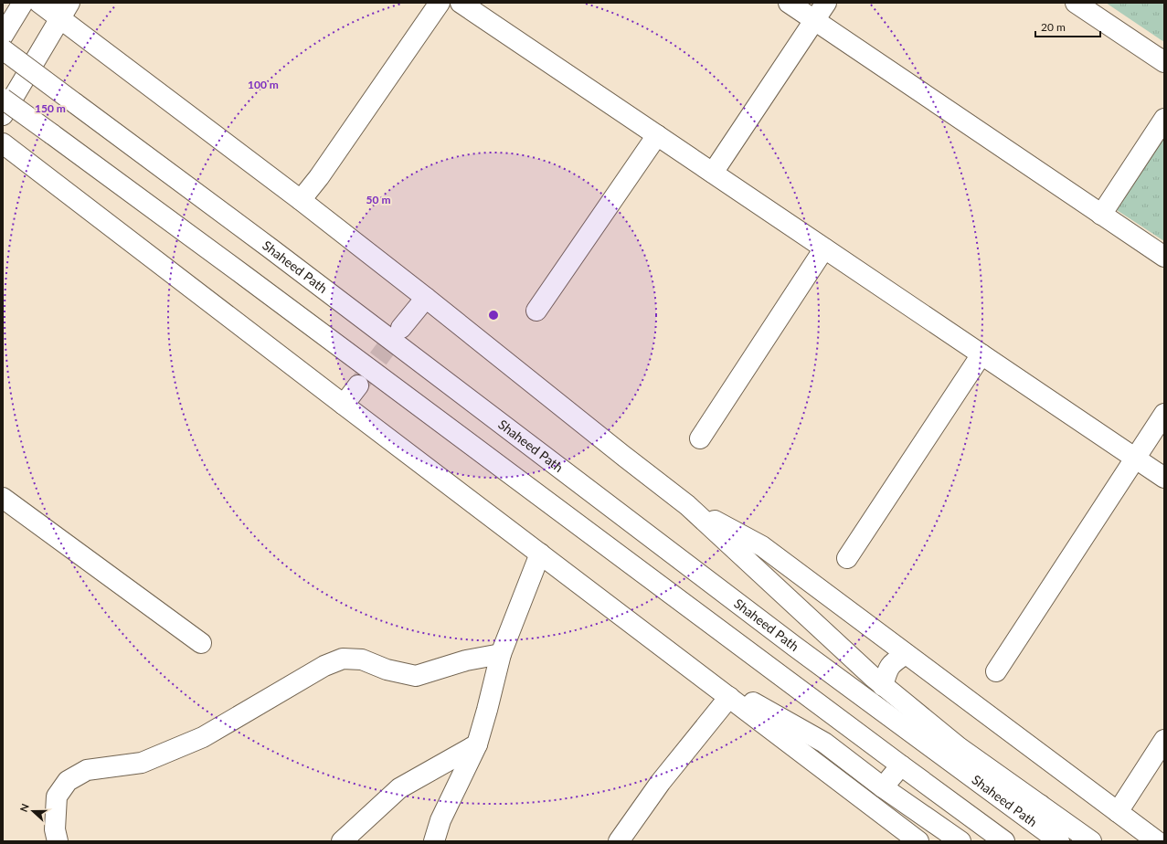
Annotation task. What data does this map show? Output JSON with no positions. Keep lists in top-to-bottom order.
{
  "streets": {
    "main road": ["Shaheed Path"]
  },
  "scale_bar": "20 m",
  "north": "left",
  "rings": ["100 m", "150 m", "50 m"]
}
